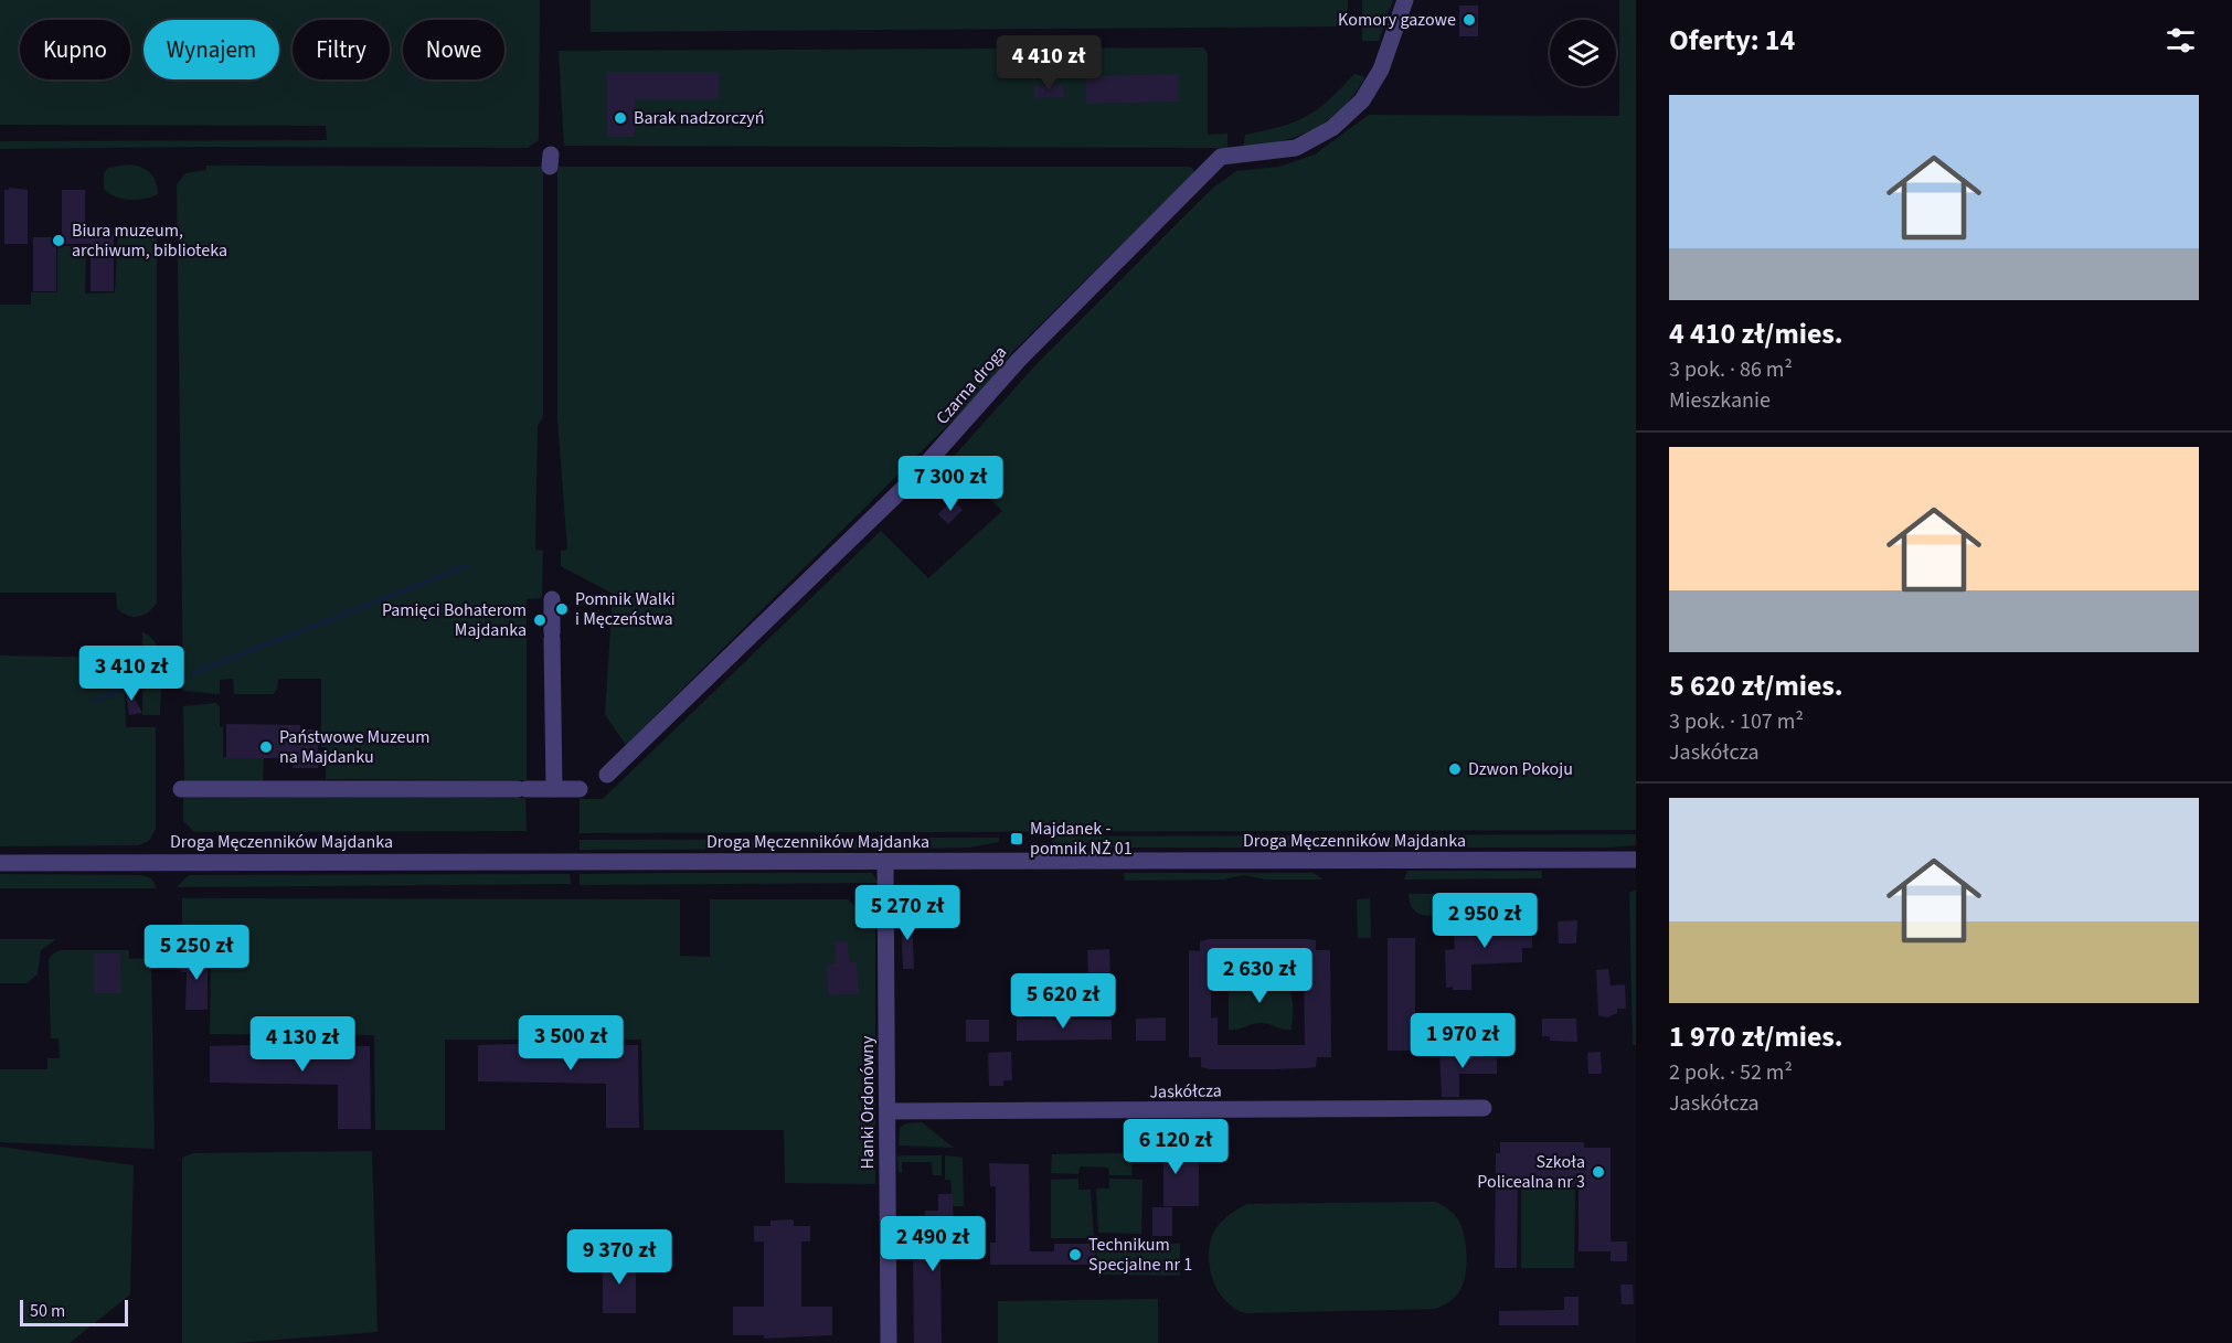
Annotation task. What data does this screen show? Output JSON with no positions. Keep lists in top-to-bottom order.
{
  "streets": {
    "street": [
      "Czarna droga",
      "Droga Męczenników Majdanka",
      "Jaskółcza",
      "Hanki Ordonówny"
    ]
  },
  "crossings": [
    ["Droga Męczenników Majdanka", "Hanki Ordonówny"],
    ["Jaskółcza", "Hanki Ordonówny"]
  ],
  "places": {
    "other": [
      "Komory gazowe",
      "Barak nadzorczyń",
      "Biura muzeum, archiwum, biblioteka",
      "Pomnik Walki i Męczeństwa",
      "Pamięci Bohaterom Majdanka",
      "Państwowe Muzeum na Majdanku",
      "Dzwon Pokoju",
      "Szkoła Policealna nr 3",
      "Technikum Specjalne nr 1"
    ],
    "transit": ["Majdanek - pomnik NŻ 01"]
  },
  "scale_bar": "50 m",
  "page": {
    "heading": "Oferty: 14",
    "chip": [
      "Kupno",
      "Wynajem",
      "Filtry",
      "Nowe"
    ],
    "price": [
      "4 410 zł",
      "7 300 zł",
      "3 410 zł",
      "5 270 zł",
      "2 950 zł",
      "5 250 zł",
      "2 630 zł",
      "5 620 zł",
      "1 970 zł",
      "3 500 zł",
      "4 130 zł",
      "6 120 zł",
      "2 490 zł",
      "9 370 zł"
    ],
    "list": [
      {
        "name": "4 410 zł/mies.",
        "note": "3 pok. · 86 m² · Mieszkanie"
      },
      {
        "name": "5 620 zł/mies.",
        "note": "3 pok. · 107 m² · Jaskółcza"
      },
      {
        "name": "1 970 zł/mies.",
        "note": "2 pok. · 52 m² · Jaskółcza"
      }
    ],
    "scale": "50 m"
  }
}
